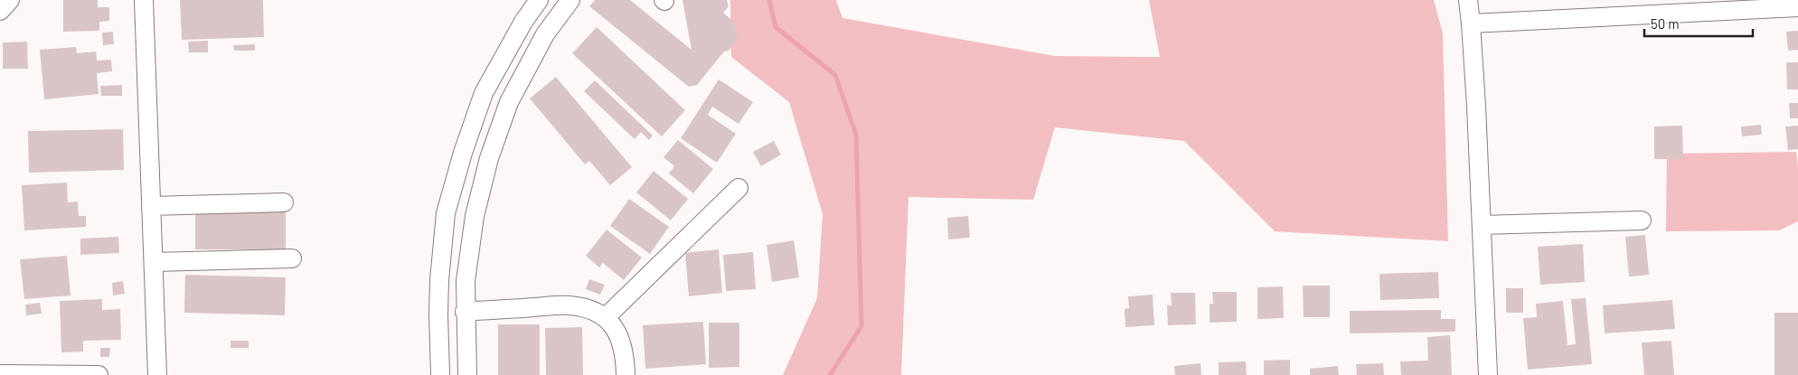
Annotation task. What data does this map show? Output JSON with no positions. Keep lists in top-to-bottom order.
{
  "scale_bar": "50 m"
}
